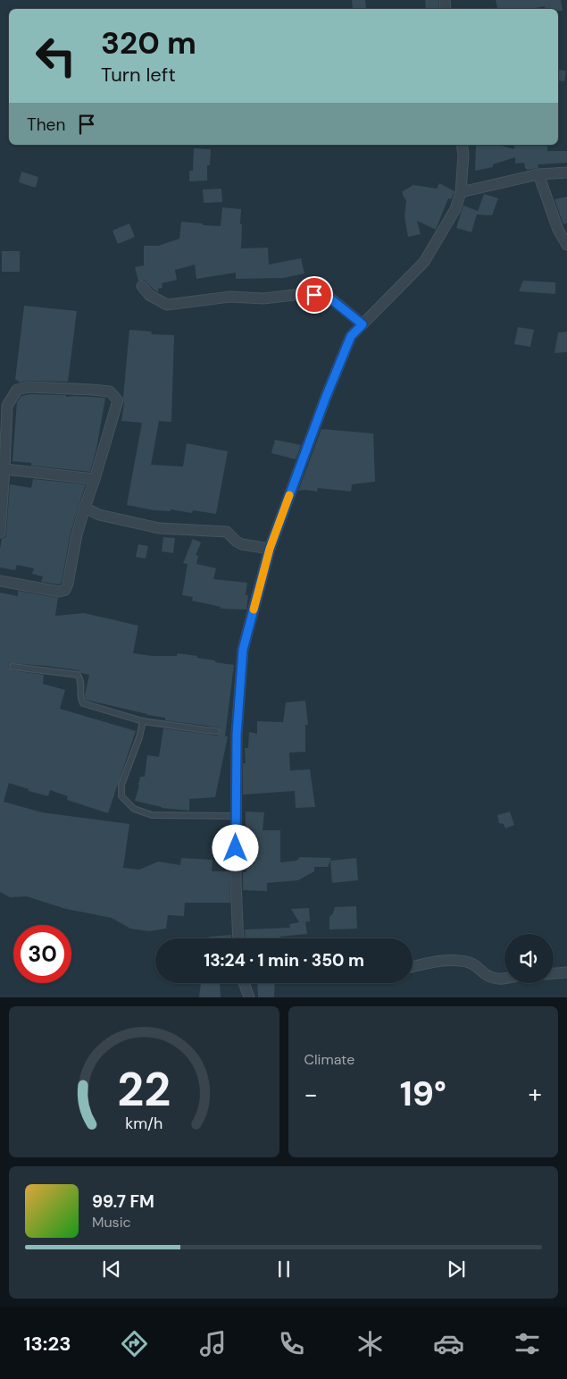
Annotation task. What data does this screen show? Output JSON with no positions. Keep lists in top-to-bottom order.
{
  "page": {
    "turn": ["320 m", "Turn left"],
    "then": "Then",
    "limit": "30",
    "trip": "13:24 · 1 min · 350 m",
    "tile": "Climate",
    "heat": ["−", "19°", "+"],
    "song": ["99.7 FM", "Music"],
    "tabs": "13:23",
    "gauge": ["22", "km/h"]
  }
}
